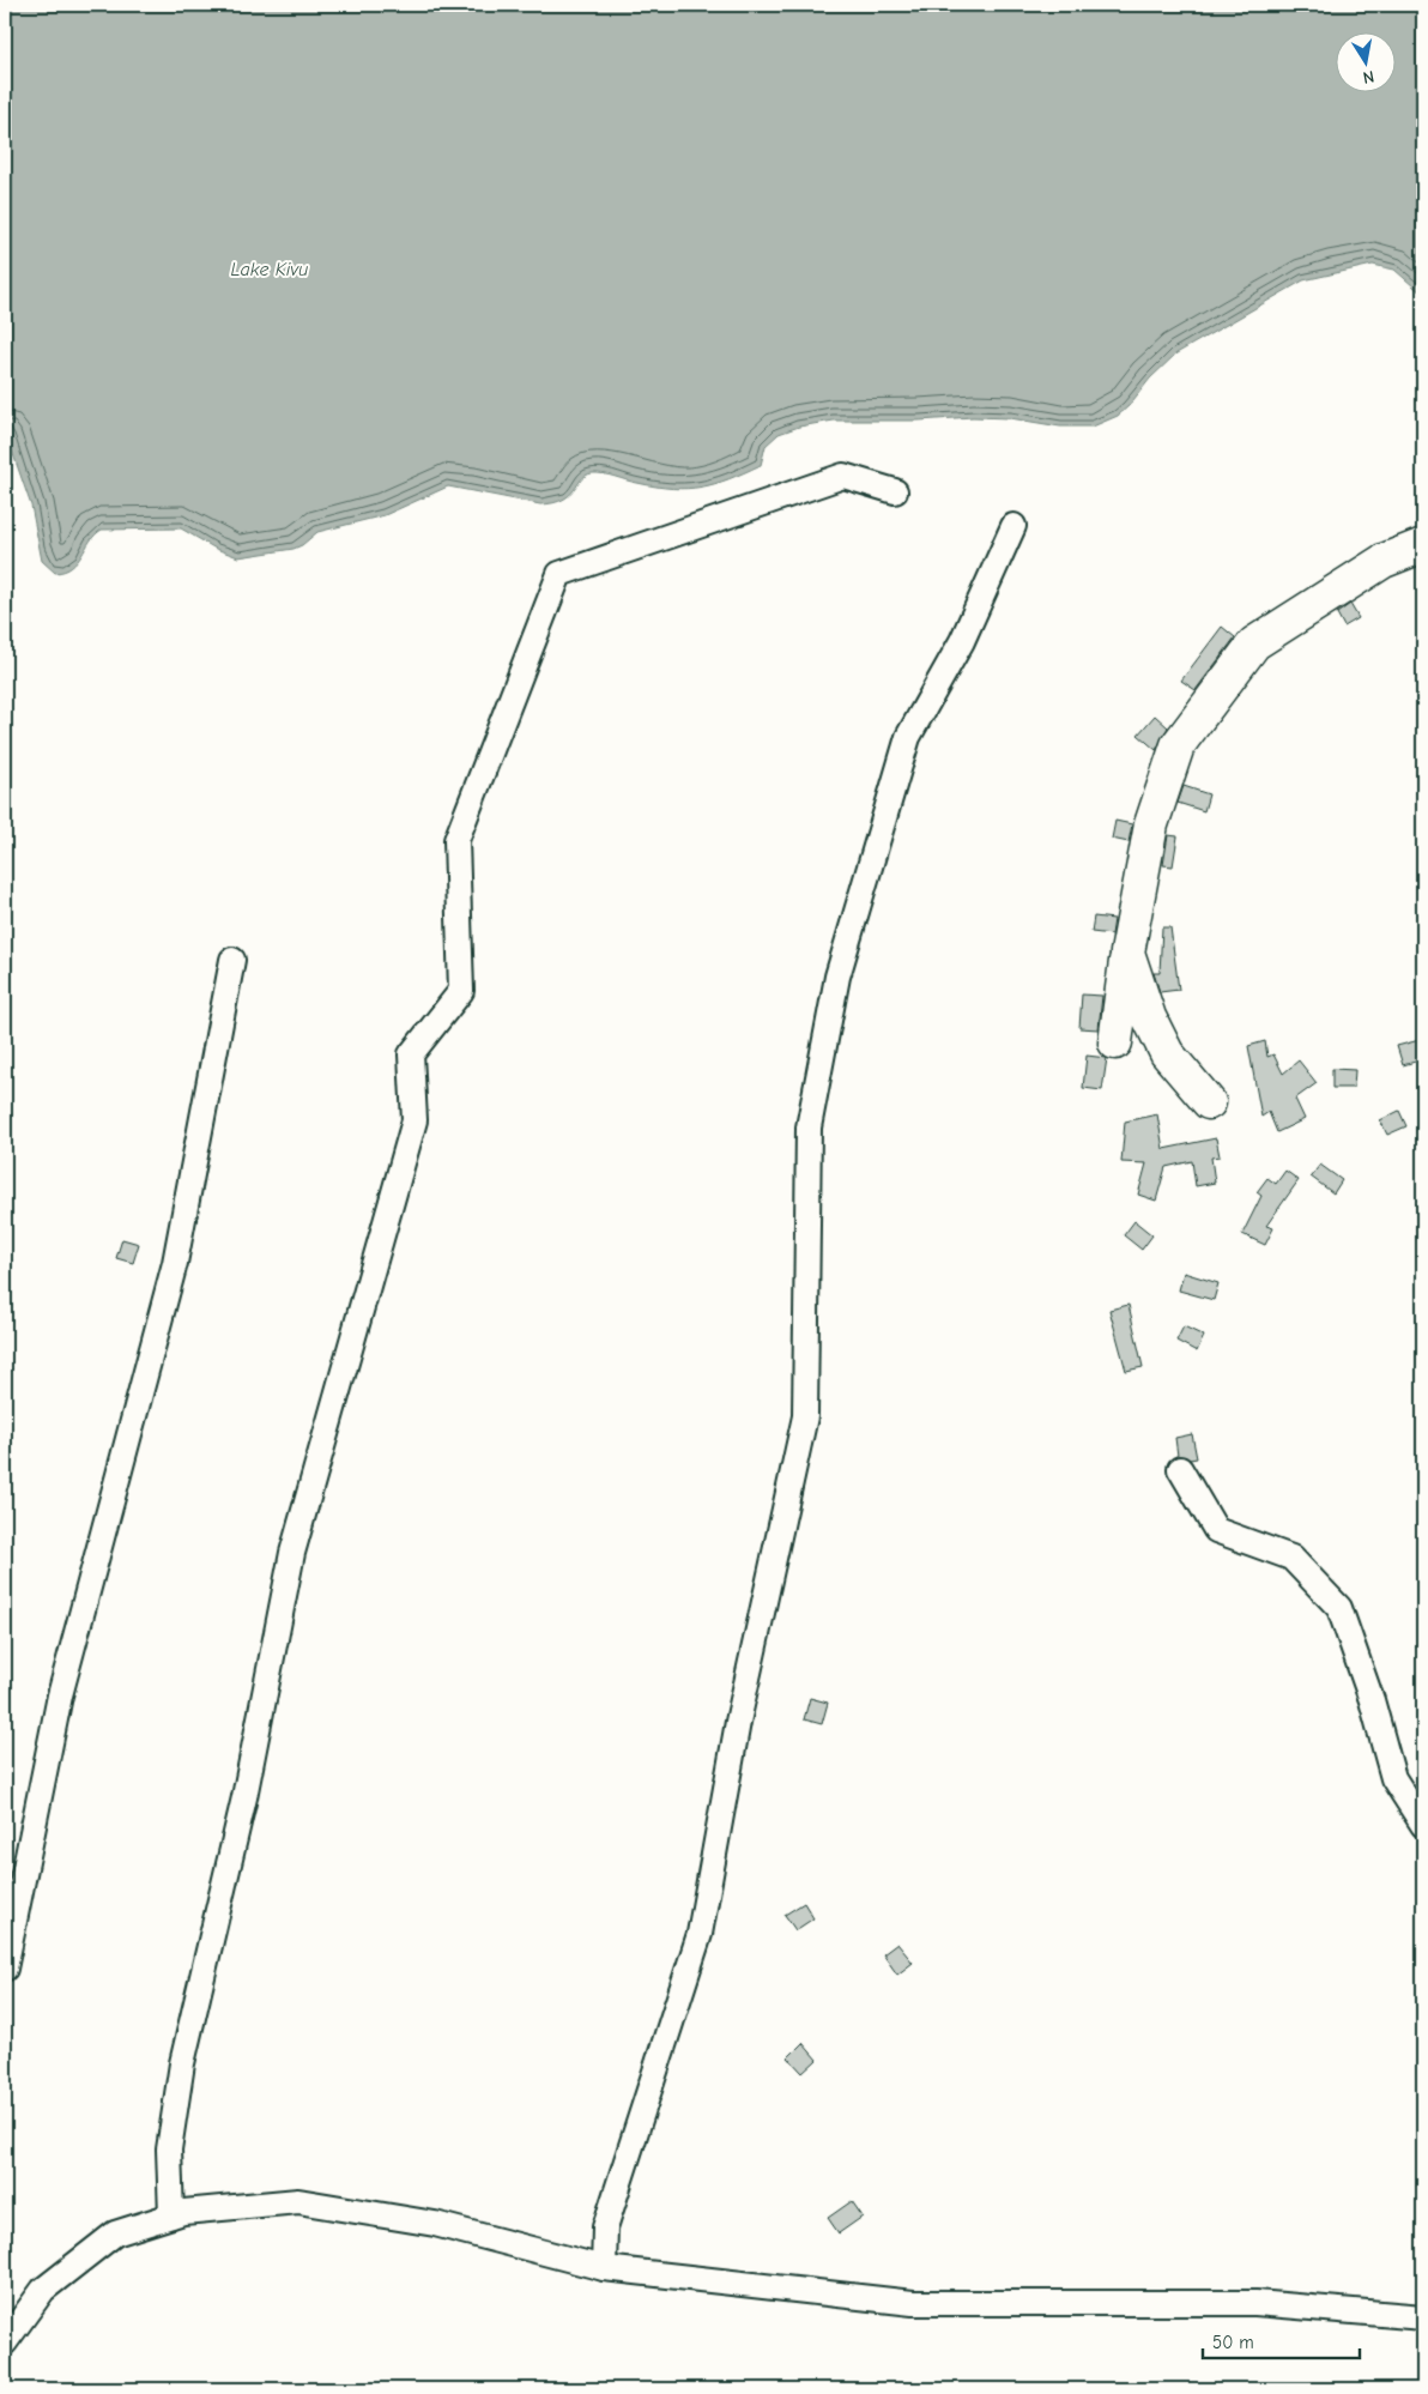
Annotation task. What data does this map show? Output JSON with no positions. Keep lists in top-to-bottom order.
{
  "water": ["Lake Kivu"],
  "scale_bar": "50 m",
  "north": "bottom"
}
